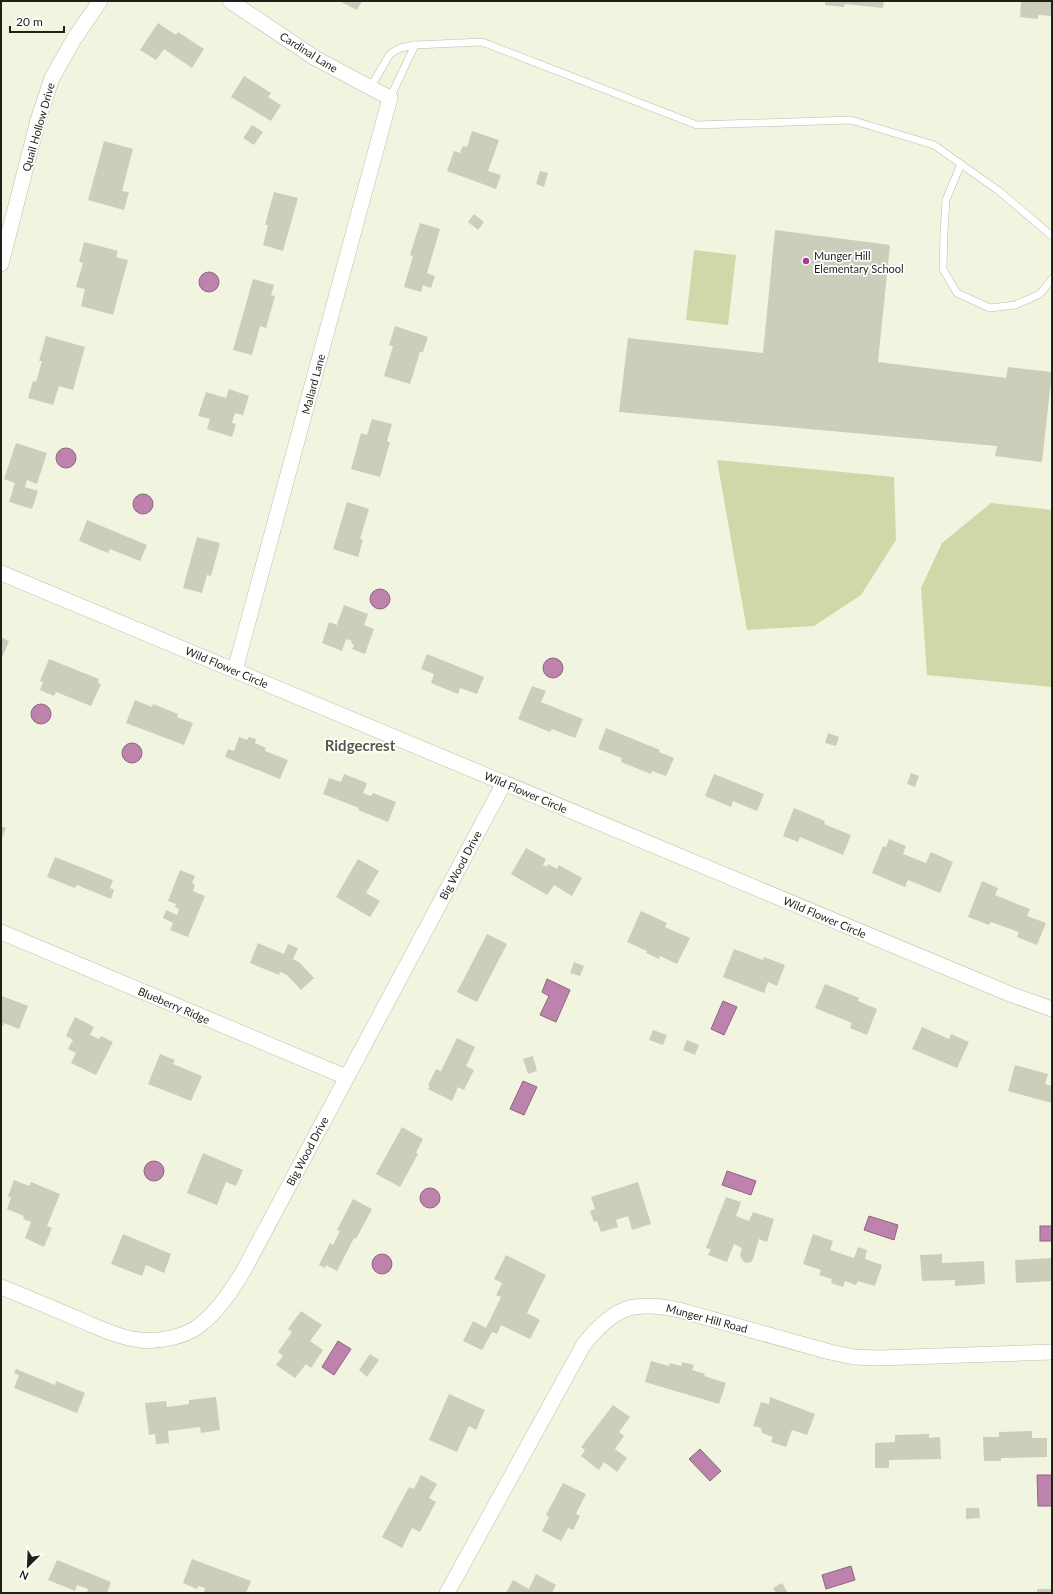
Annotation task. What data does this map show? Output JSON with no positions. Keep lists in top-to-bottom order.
{
  "streets": {
    "street": [
      "Cardinal Lane",
      "Quail Hollow Drive",
      "Mallard Lane",
      "Wild Flower Circle",
      "Big Wood Drive",
      "Blueberry Ridge",
      "Munger Hill Road"
    ]
  },
  "crossings": [
    ["Cardinal Lane", "Mallard Lane"],
    ["Mallard Lane", "Wild Flower Circle"],
    ["Wild Flower Circle", "Big Wood Drive"],
    ["Big Wood Drive", "Blueberry Ridge"]
  ],
  "districts": ["Ridgecrest"],
  "places": ["Munger Hill Elementary School"],
  "scale_bar": "20 m",
  "north": "bottom left"
}
